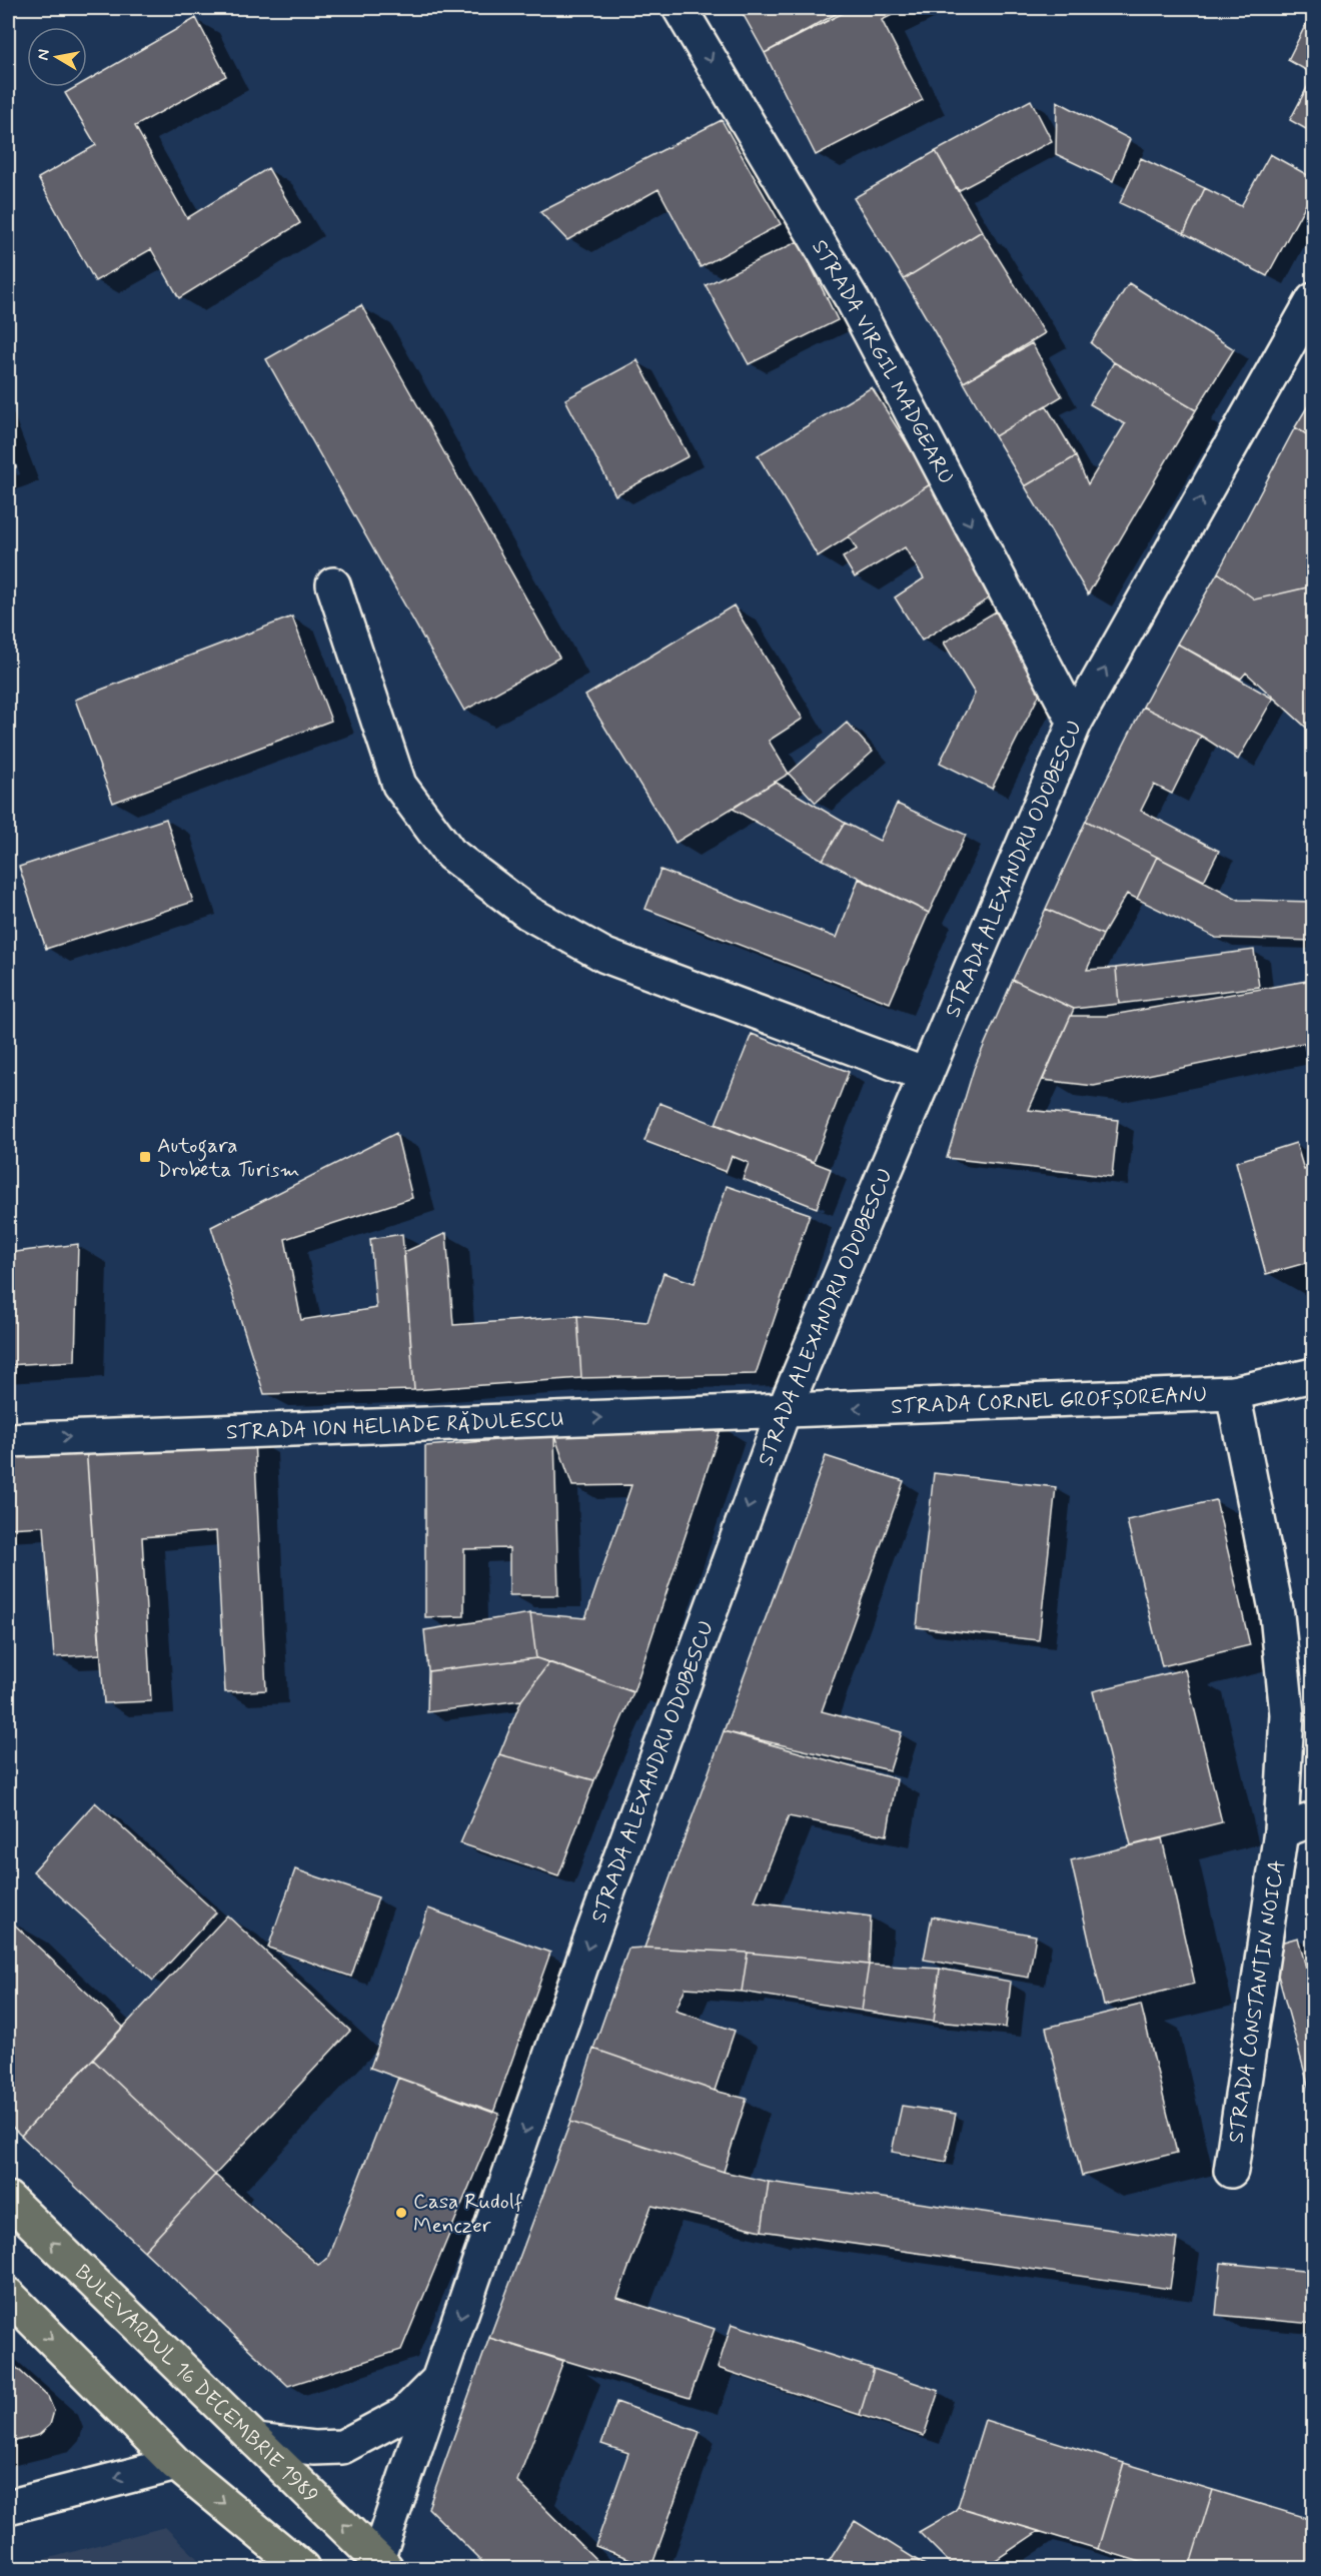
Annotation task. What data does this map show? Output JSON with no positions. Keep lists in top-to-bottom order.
{
  "streets": {
    "main road": ["BULEVARDUL 16 DECEMBRIE 1989"],
    "street": [
      "STRADA VIRGIL MADGEARU",
      "STRADA ALEXANDRU ODOBESCU",
      "STRADA CORNEL GROFȘOREANU",
      "STRADA ION HELIADE RĂDULESCU",
      "STRADA CONSTANTIN NOICA"
    ]
  },
  "crossings": [
    ["STRADA VIRGIL MADGEARU", "STRADA ALEXANDRU ODOBESCU"],
    ["STRADA ALEXANDRU ODOBESCU", "STRADA CORNEL GROFȘOREANU"],
    ["STRADA ALEXANDRU ODOBESCU", "STRADA ION HELIADE RĂDULESCU"],
    ["STRADA ALEXANDRU ODOBESCU", "BULEVARDUL 16 DECEMBRIE 1989"],
    ["STRADA CORNEL GROFȘOREANU", "STRADA ION HELIADE RĂDULESCU"],
    ["STRADA CORNEL GROFȘOREANU", "STRADA CONSTANTIN NOICA"]
  ],
  "one_way": ["STRADA VIRGIL MADGEARU", "STRADA CORNEL GROFȘOREANU", "STRADA ION HELIADE RĂDULESCU"],
  "places": {
    "transit": ["Autogara Drobeta Turism"],
    "other": ["Casa Rudolf Menczer"]
  },
  "north": "left"
}
